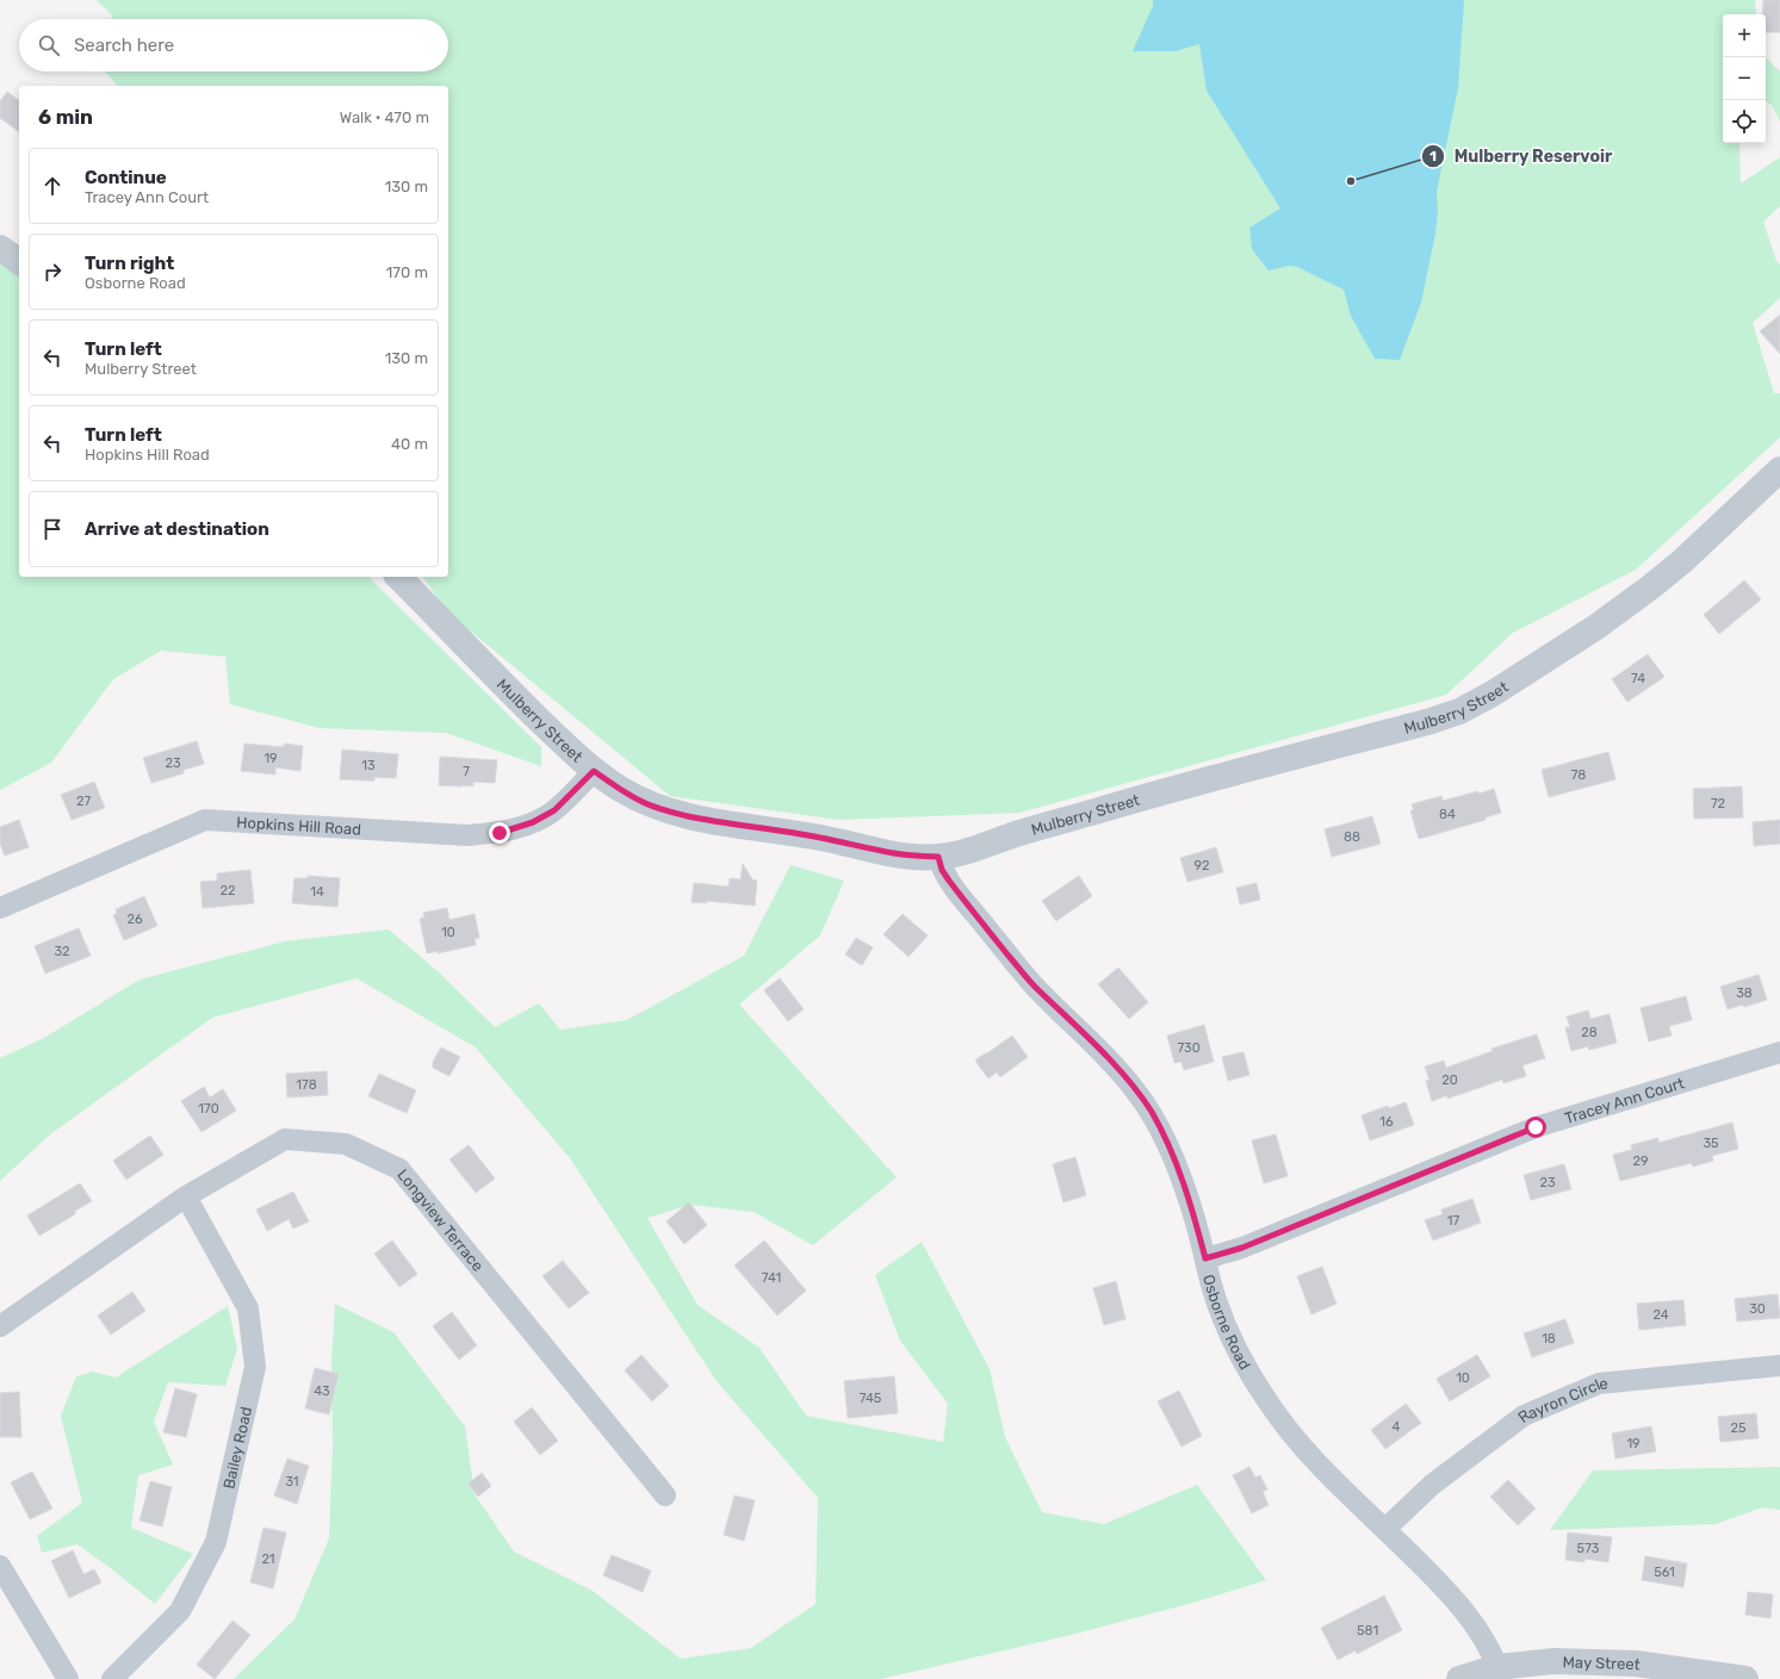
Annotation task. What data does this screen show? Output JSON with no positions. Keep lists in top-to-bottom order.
{
  "streets": {
    "street": [
      "Mulberry Street",
      "Hopkins Hill Road",
      "Tracey Ann Court",
      "Longview Terrace",
      "Osborne Road",
      "Rayron Circle",
      "Bailey Road",
      "May Street"
    ]
  },
  "crossings": [
    ["Mulberry Street", "Hopkins Hill Road"],
    ["Mulberry Street", "Osborne Road"],
    ["Tracey Ann Court", "Osborne Road"],
    ["Longview Terrace", "Bailey Road"],
    ["Osborne Road", "Rayron Circle"],
    ["Osborne Road", "May Street"]
  ],
  "places": ["Mulberry Reservoir"],
  "house_numbers": [
    "74",
    "19",
    "23",
    "13",
    "7",
    "78",
    "27",
    "72",
    "84",
    "88",
    "92",
    "22",
    "14",
    "26",
    "10",
    "32",
    "38",
    "28",
    "730",
    "20",
    "178",
    "170",
    "16",
    "35",
    "29",
    "23",
    "17",
    "741",
    "30",
    "24",
    "18",
    "10",
    "43",
    "745",
    "4",
    "25",
    "19",
    "31",
    "573",
    "21",
    "561",
    "581"
  ],
  "page": {
    "map_buttons": ["+", "−"],
    "search": "Search here",
    "heading": ["6 min", "Walk · 470 m"],
    "list": [
      ["Continue", "Tracey Ann Court", "130 m"],
      ["Turn right", "Osborne Road", "170 m"],
      ["Turn left", "Mulberry Street", "130 m"],
      ["Turn left", "Hopkins Hill Road", "40 m"],
      "Arrive at destination"
    ]
  }
}
